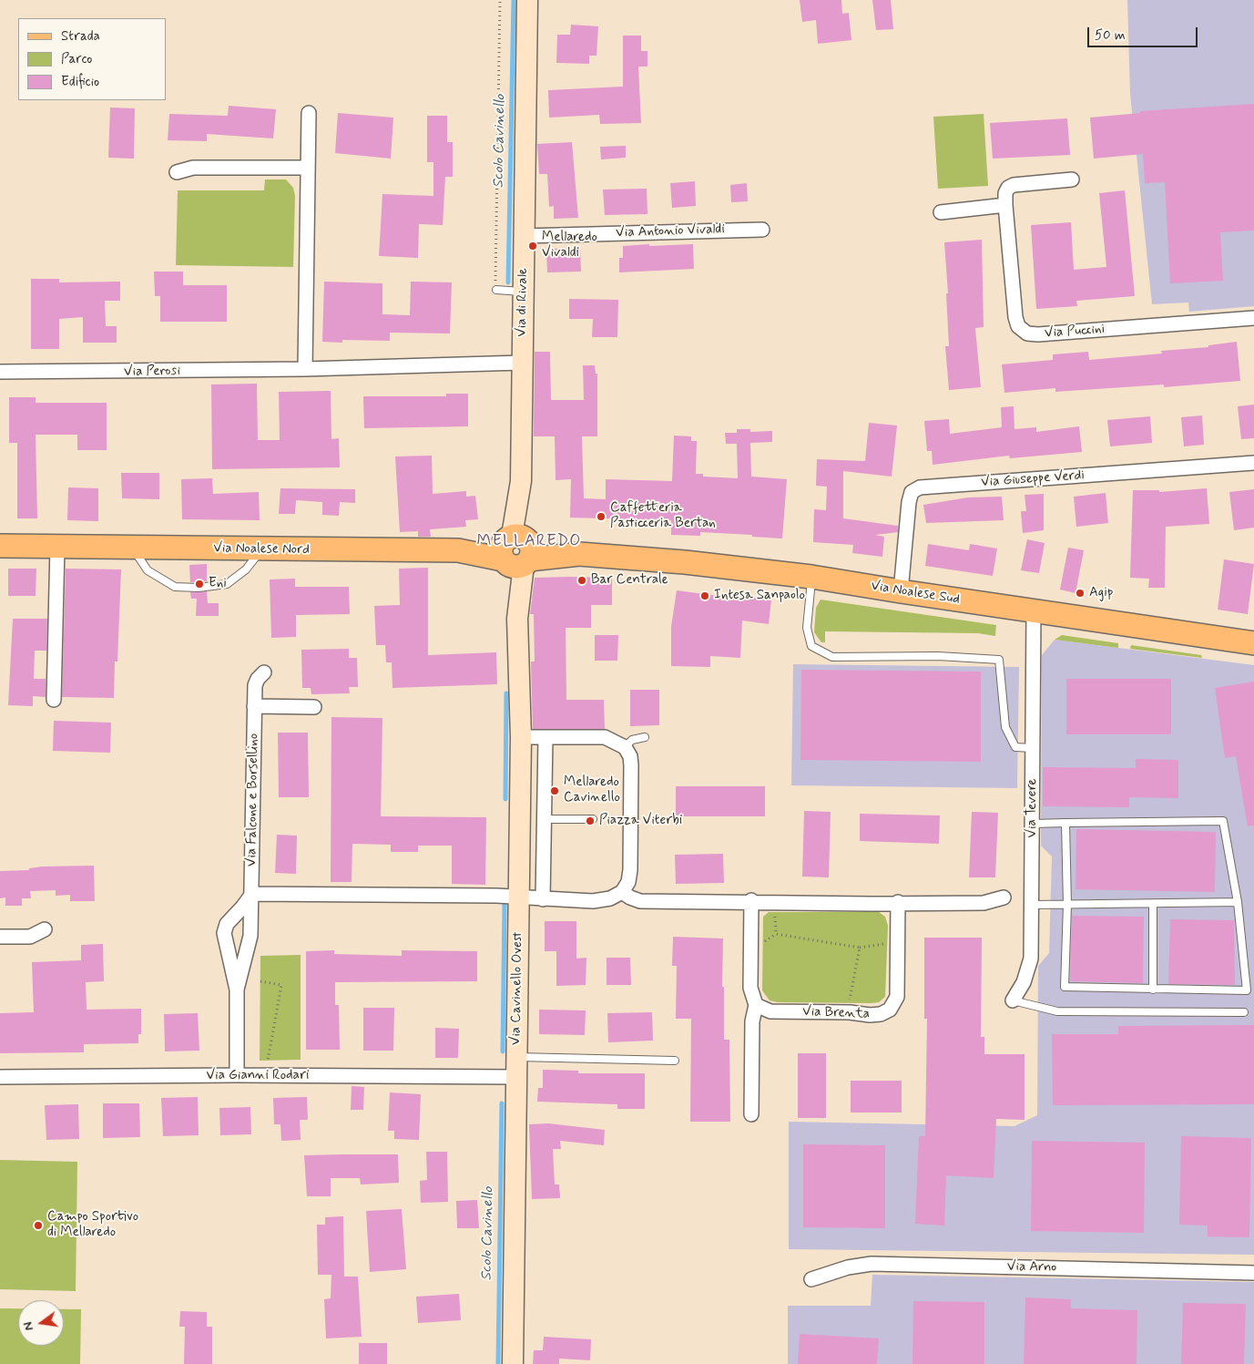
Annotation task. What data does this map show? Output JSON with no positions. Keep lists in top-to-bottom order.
{
  "streets": {
    "main road": ["Via Noalese Nord", "Via Noalese Sud"],
    "street": [
      "Via Antonio Vivaldi",
      "Via di Rivale",
      "Via Puccini",
      "Via Perosi",
      "Via Giuseppe Verdi",
      "Via Falcone e Borsellino",
      "Via Tevere",
      "Via Cavinello Ovest",
      "Via Brenta",
      "Via Gianni Rodari",
      "Via Arno"
    ]
  },
  "crossings": [
    ["Via Antonio Vivaldi", "Via di Rivale"],
    ["Via di Rivale", "Via Perosi"],
    ["Via di Rivale", "Via Noalese Nord"],
    ["Via di Rivale", "Via Noalese Sud"],
    ["Via di Rivale", "Via Cavinello Ovest"],
    ["Via Giuseppe Verdi", "Via Noalese Sud"],
    ["Via Noalese Nord", "Via Noalese Sud"],
    ["Via Noalese Nord", "Via Cavinello Ovest"],
    ["Via Noalese Sud", "Via Tevere"],
    ["Via Noalese Sud", "Via Cavinello Ovest"],
    ["Via Falcone e Borsellino", "Via Gianni Rodari"],
    ["Via Cavinello Ovest", "Via Gianni Rodari"]
  ],
  "districts": ["MELLAREDO"],
  "water": ["Scolo Cavinello"],
  "places": [
    "Mellaredo Vivaldi",
    "Caffetteria Pasticceria Bertan",
    "Bar Centrale",
    "Eni",
    "Agip",
    "Intesa Sanpaolo",
    "Mellaredo Cavinello",
    "Piazza Viterbi",
    "Campo Sportivo di Mellaredo"
  ],
  "legend": ["Strada", "Parco", "Edificio"],
  "scale_bar": "50 m",
  "north": "left"
}
